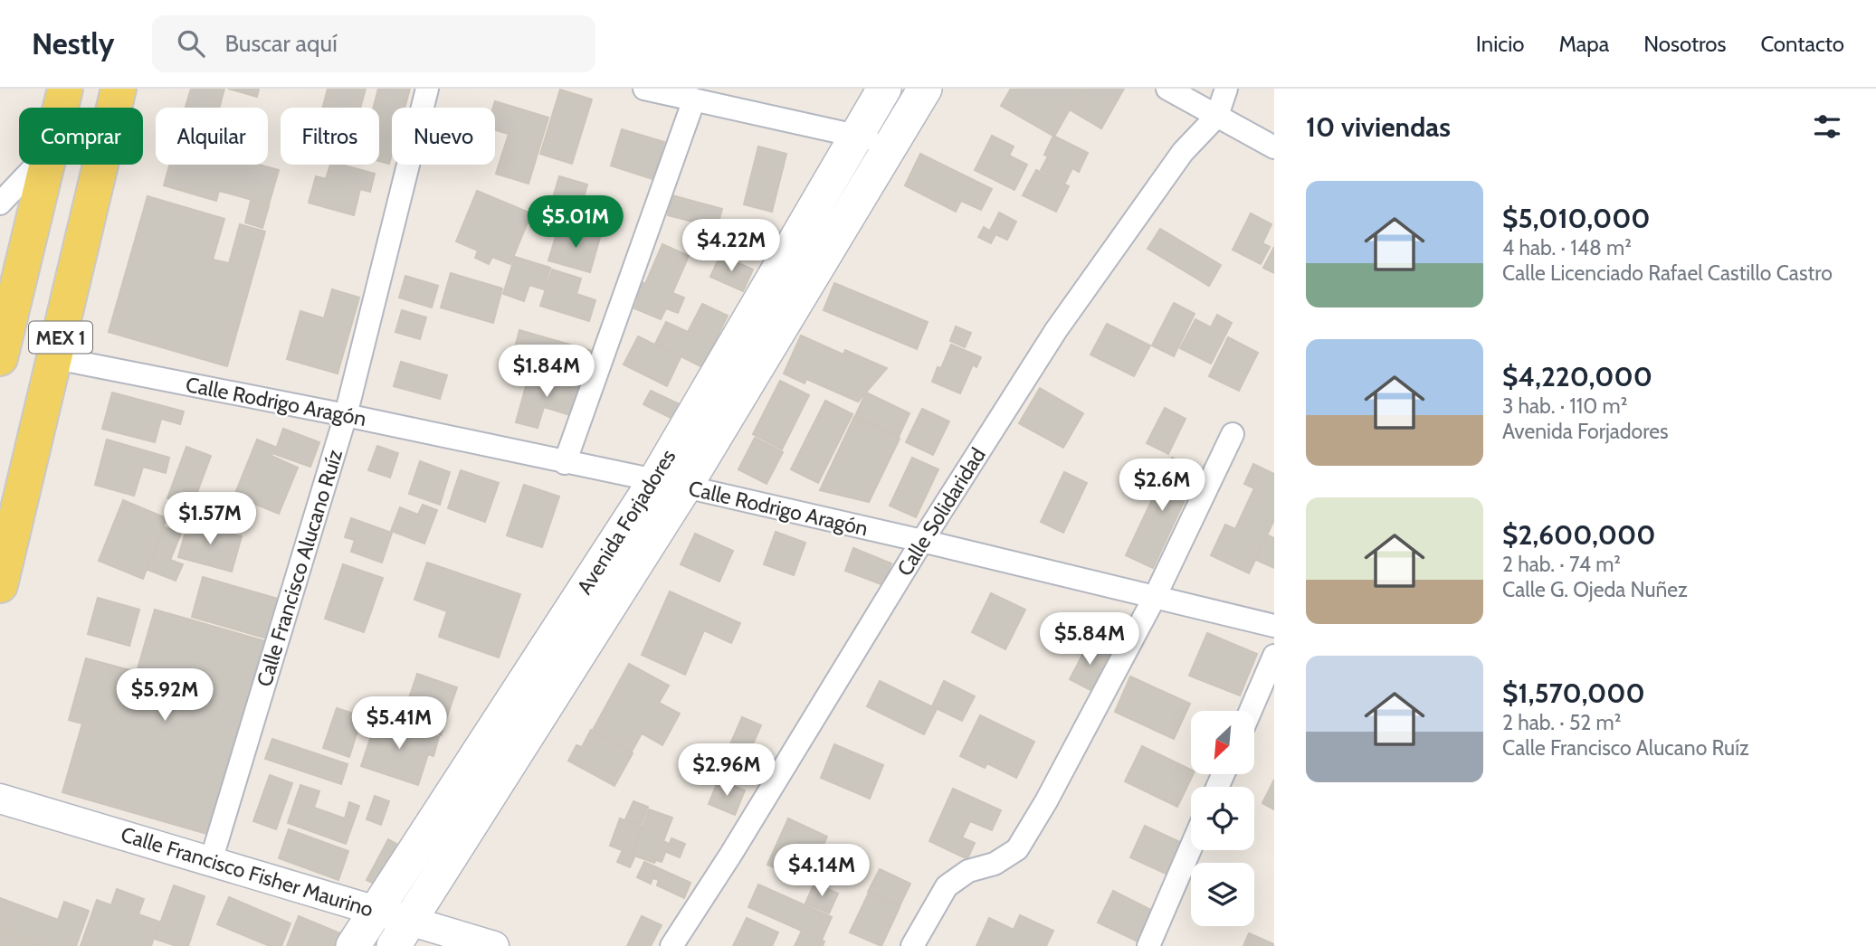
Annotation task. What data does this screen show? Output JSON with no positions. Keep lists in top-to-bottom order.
{
  "streets": {
    "main road": ["MEX 1", "Avenida Forjadores"],
    "street": [
      "Calle Rodrigo Aragón",
      "Calle Solidaridad",
      "Calle Francisco Alucano Ruíz",
      "Calle Francisco Fisher Maurino"
    ]
  },
  "crossings": [
    ["MEX 1", "Calle Rodrigo Aragón"],
    ["Calle Rodrigo Aragón", "Calle Solidaridad"],
    ["Calle Rodrigo Aragón", "Avenida Forjadores"],
    ["Calle Rodrigo Aragón", "Calle Francisco Alucano Ruíz"],
    ["Avenida Forjadores", "Calle Francisco Fisher Maurino"],
    ["Calle Francisco Alucano Ruíz", "Calle Francisco Fisher Maurino"]
  ],
  "north": "bottom left",
  "page": {
    "header": "Nestly",
    "search": "Buscar aquí",
    "nav": [
      "Inicio",
      "Mapa",
      "Nosotros",
      "Contacto"
    ],
    "heading": "10 viviendas",
    "chip": [
      "Comprar",
      "Alquilar",
      "Filtros",
      "Nuevo"
    ],
    "list": [
      {
        "name": "$5,010,000",
        "note": "4 hab. · 148 m² · Calle Licenciado Rafael Castillo Castro"
      },
      {
        "name": "$4,220,000",
        "note": "3 hab. · 110 m² · Avenida Forjadores"
      },
      {
        "name": "$2,600,000",
        "note": "2 hab. · 74 m² · Calle G. Ojeda Nuñez"
      },
      {
        "name": "$1,570,000",
        "note": "2 hab. · 52 m² · Calle Francisco Alucano Ruíz"
      }
    ],
    "price": [
      "$5.01M",
      "$4.22M",
      "$1.84M",
      "$2.6M",
      "$1.57M",
      "$5.84M",
      "$5.92M",
      "$5.41M",
      "$2.96M",
      "$4.14M"
    ]
  }
}
